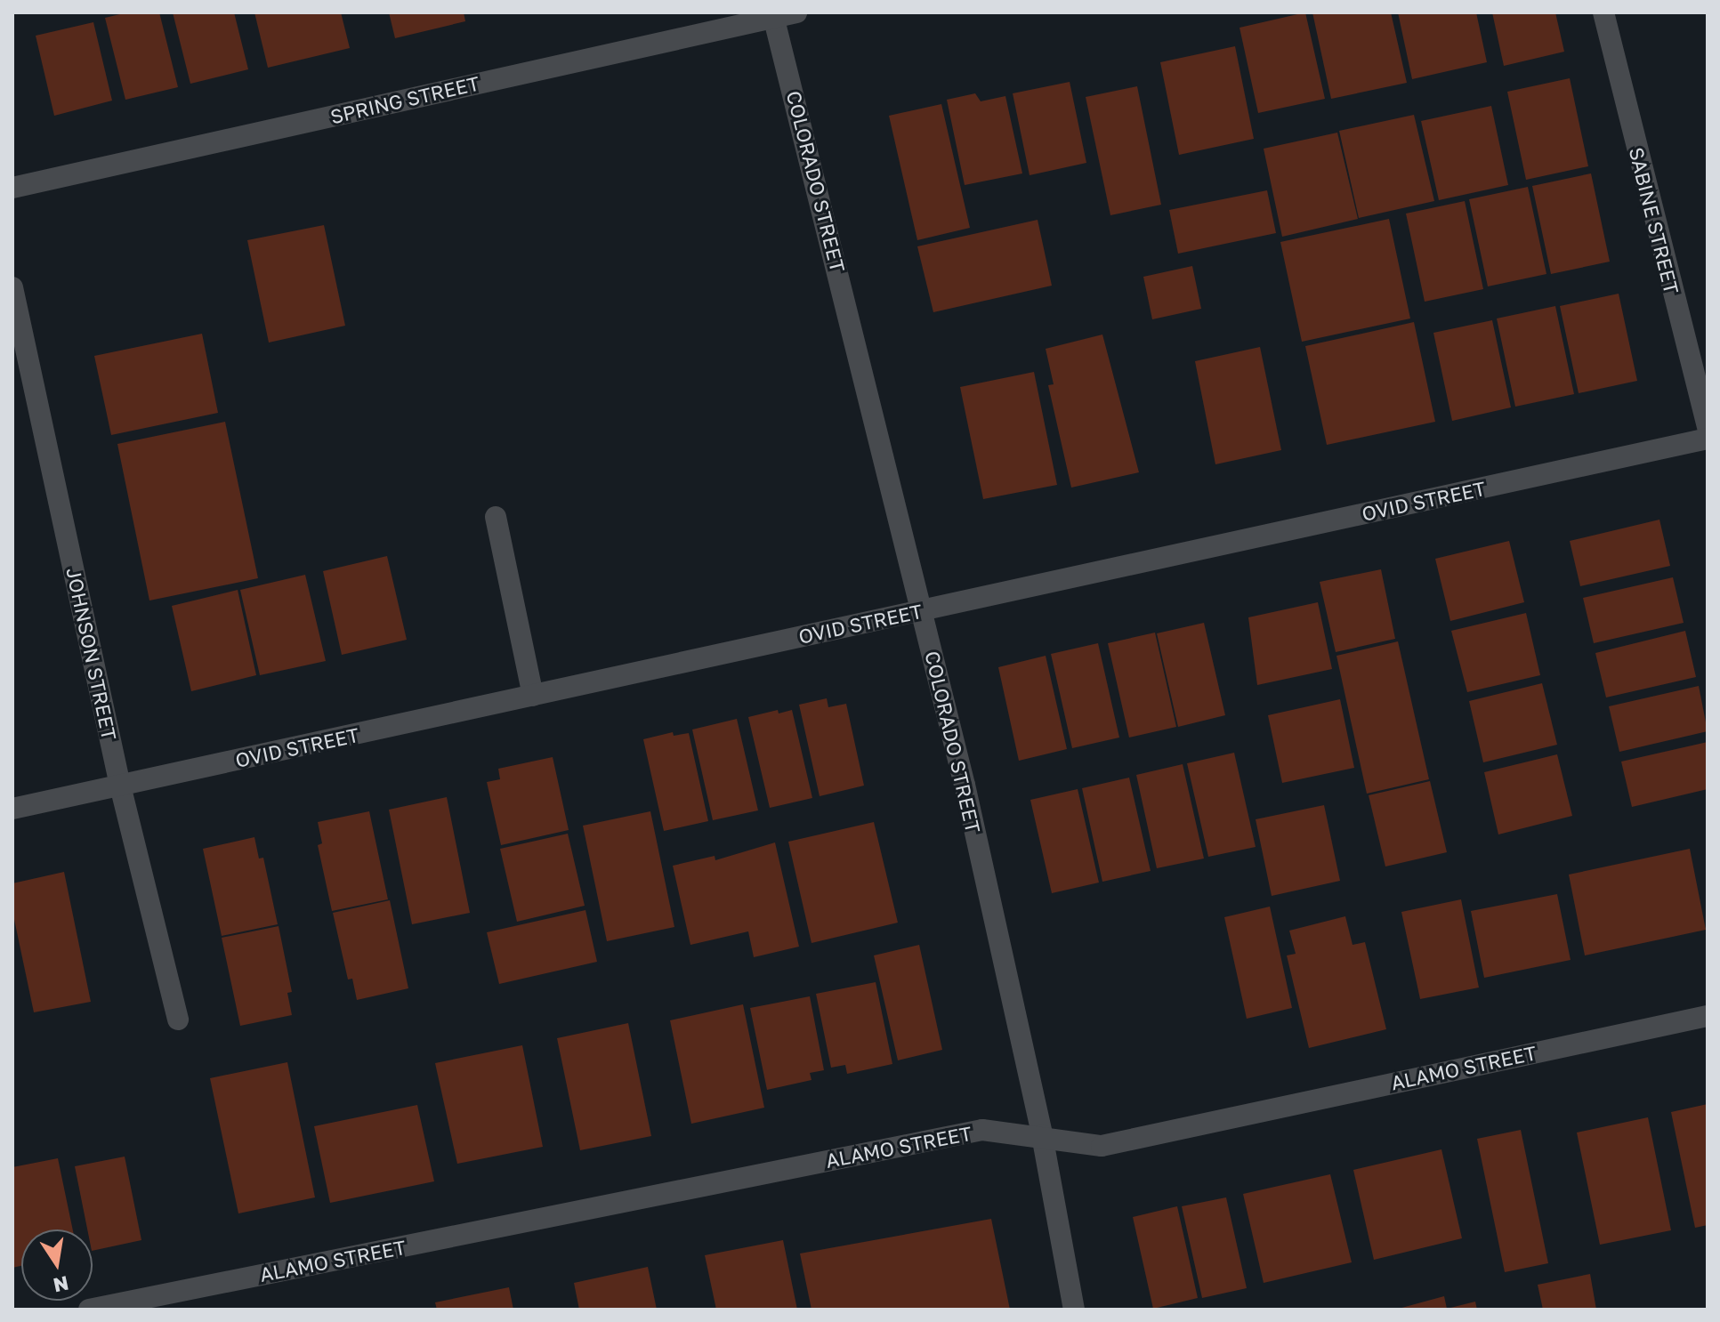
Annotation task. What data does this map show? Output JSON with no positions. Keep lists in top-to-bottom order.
{
  "streets": {
    "street": [
      "SPRING STREET",
      "COLORADO STREET",
      "SABINE STREET",
      "OVID STREET",
      "JOHNSON STREET",
      "ALAMO STREET"
    ]
  },
  "crossings": [
    ["SPRING STREET", "COLORADO STREET"],
    ["COLORADO STREET", "OVID STREET"],
    ["COLORADO STREET", "ALAMO STREET"],
    ["OVID STREET", "JOHNSON STREET"]
  ],
  "north": "bottom"
}
